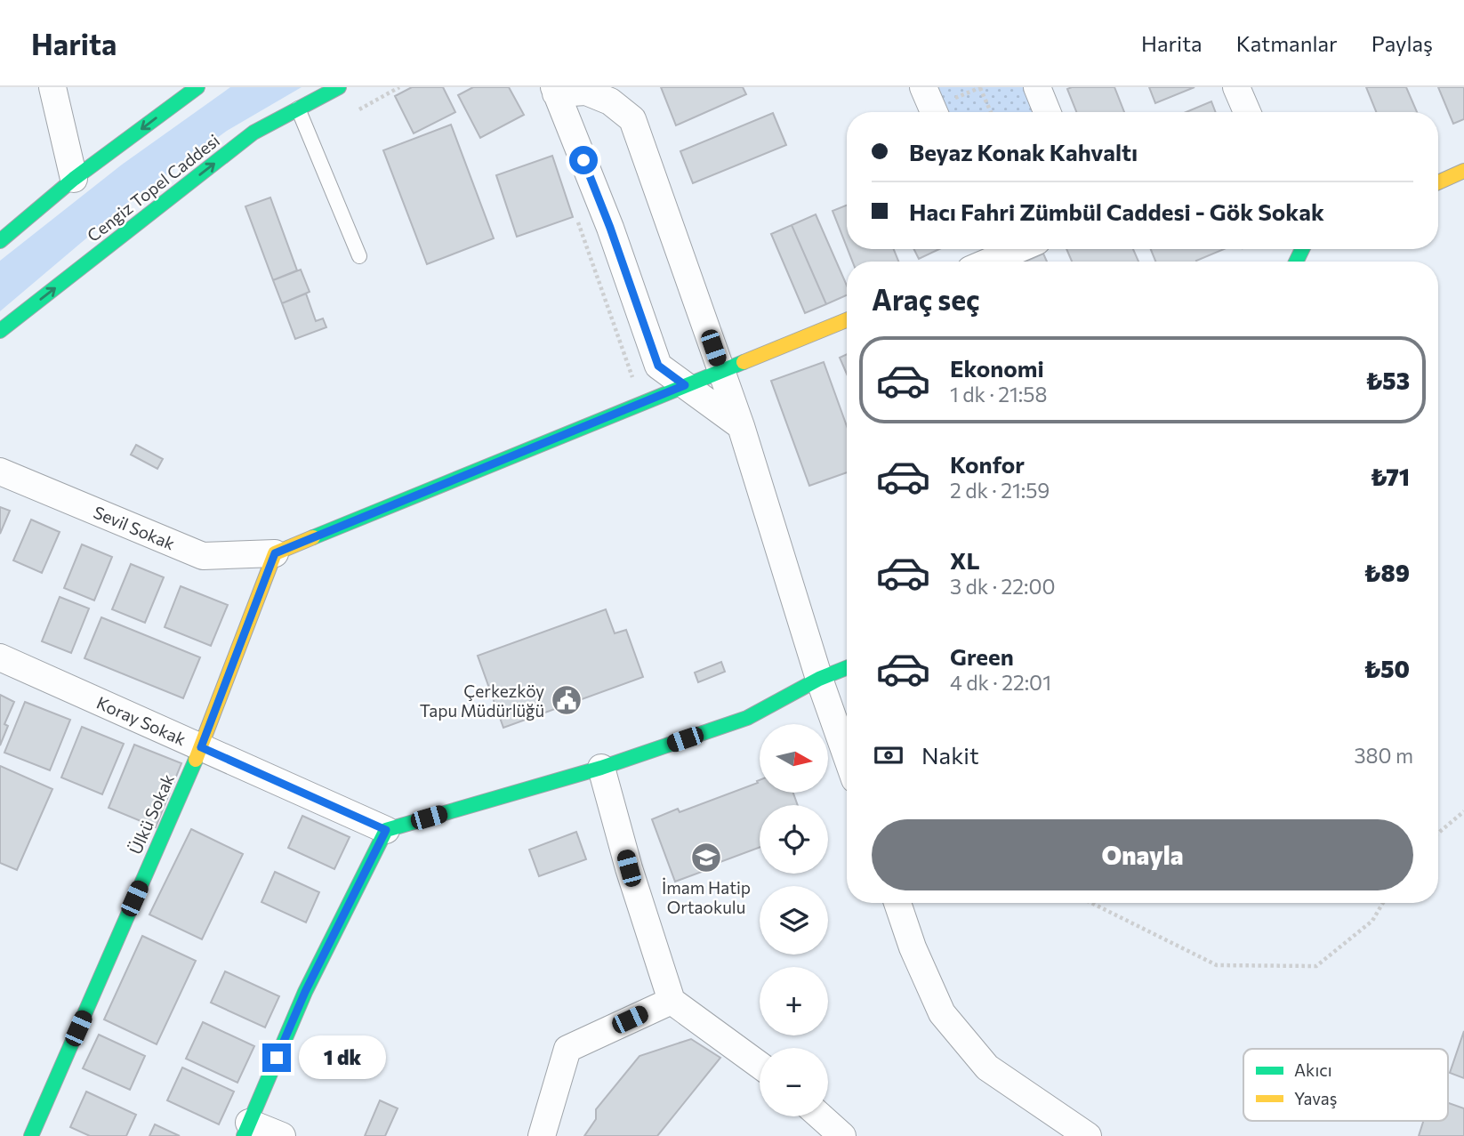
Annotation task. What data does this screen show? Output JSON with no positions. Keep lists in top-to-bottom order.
{
  "streets": {
    "street": [
      "Cengiz Topel Caddesi",
      "Sevil Sokak",
      "Koray Sokak",
      "Ülkü Sokak"
    ]
  },
  "crossings": [
    ["Sevil Sokak", "Ülkü Sokak"],
    ["Koray Sokak", "Ülkü Sokak"]
  ],
  "places": {
    "public building": ["Çerkezköy Tapu Müdürlüğü"],
    "school or university": ["İmam Hatip Ortaokulu"]
  },
  "legend": ["Akıcı", "Yavaş"],
  "north": "right",
  "page": {
    "header": "Harita",
    "nav": ["Harita", "Katmanlar", "Paylaş"],
    "banner": ["Beyaz Konak Kahvaltı", "Hacı Fahri Zümbül Caddesi - Gök Sokak"],
    "heading": "Araç seç",
    "list": [
      {
        "name": "Ekonomi",
        "note": "1 dk · 21:58",
        "value": "₺53"
      },
      {
        "name": "Konfor",
        "note": "2 dk · 21:59",
        "value": "₺71"
      },
      {
        "name": "XL",
        "note": "3 dk · 22:00",
        "value": "₺89"
      },
      {
        "name": "Green",
        "note": "4 dk · 22:01",
        "value": "₺50"
      }
    ],
    "pay": ["Nakit", "380 m"],
    "map_buttons": ["+", "−"],
    "buttons": "Onayla",
    "bubble": "1 dk"
  }
}
